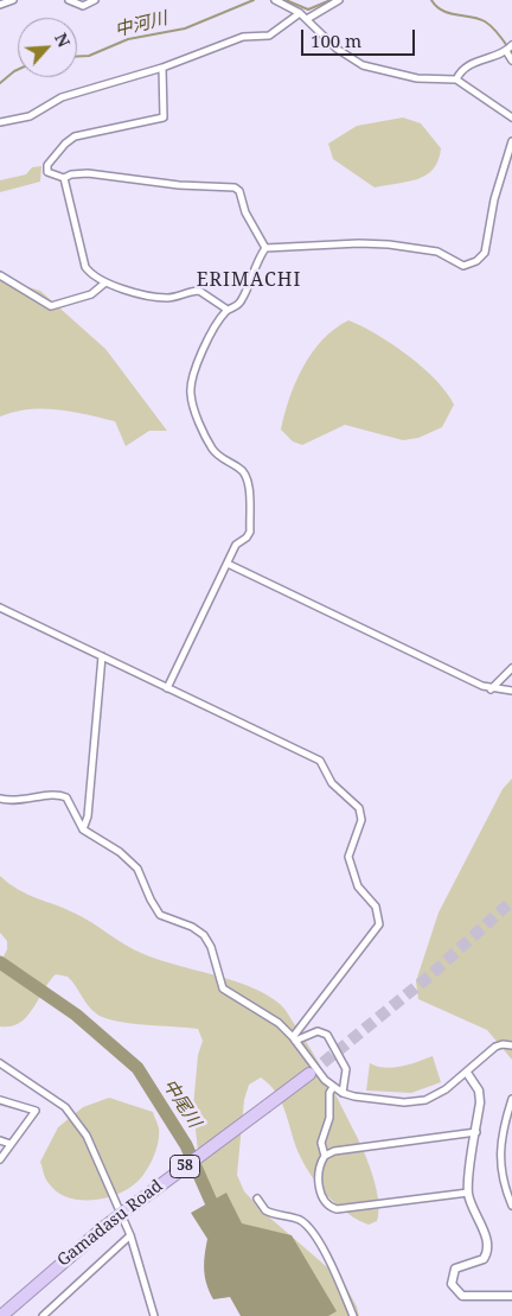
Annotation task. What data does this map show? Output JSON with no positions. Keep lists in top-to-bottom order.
{
  "streets": {
    "highway": ["58", "Gamadasu Road"]
  },
  "districts": ["ERIMACHI"],
  "water": ["中河川", "中尾川"],
  "scale_bar": "100 m",
  "north": "top right"
}
